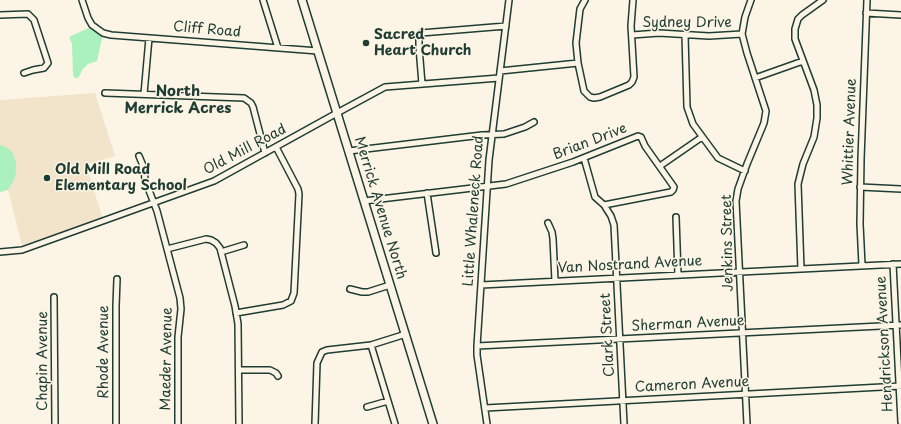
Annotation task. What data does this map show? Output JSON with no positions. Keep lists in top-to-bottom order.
{
  "streets": {
    "main road": ["Merrick Avenue North"],
    "street": [
      "Sydney Drive",
      "Cliff Road",
      "Whittier Avenue",
      "Brian Drive",
      "Old Mill Road",
      "Little Whaleneck Road",
      "Jenkins Street",
      "Van Nostrand Avenue",
      "Sherman Avenue",
      "Clark Street",
      "Hendrickson Avenue",
      "Rhode Avenue",
      "Maeder Avenue",
      "Chapin Avenue",
      "Cameron Avenue"
    ]
  },
  "crossings": [
    ["Sydney Drive", "Jenkins Street"],
    ["Cliff Road", "Merrick Avenue North"],
    ["Whittier Avenue", "Van Nostrand Avenue"],
    ["Brian Drive", "Merrick Avenue North"],
    ["Brian Drive", "Little Whaleneck Road"],
    ["Brian Drive", "Clark Street"],
    ["Old Mill Road", "Merrick Avenue North"],
    ["Old Mill Road", "Little Whaleneck Road"],
    ["Old Mill Road", "Maeder Avenue"],
    ["Little Whaleneck Road", "Van Nostrand Avenue"],
    ["Little Whaleneck Road", "Sherman Avenue"],
    ["Little Whaleneck Road", "Cameron Avenue"],
    ["Jenkins Street", "Van Nostrand Avenue"],
    ["Jenkins Street", "Sherman Avenue"],
    ["Jenkins Street", "Cameron Avenue"],
    ["Van Nostrand Avenue", "Clark Street"],
    ["Van Nostrand Avenue", "Hendrickson Avenue"],
    ["Sherman Avenue", "Clark Street"],
    ["Sherman Avenue", "Hendrickson Avenue"],
    ["Clark Street", "Cameron Avenue"],
    ["Hendrickson Avenue", "Cameron Avenue"]
  ],
  "districts": ["North Merrick Acres"],
  "places": ["Sacred Heart Church", "Old Mill Road Elementary School"]
}
